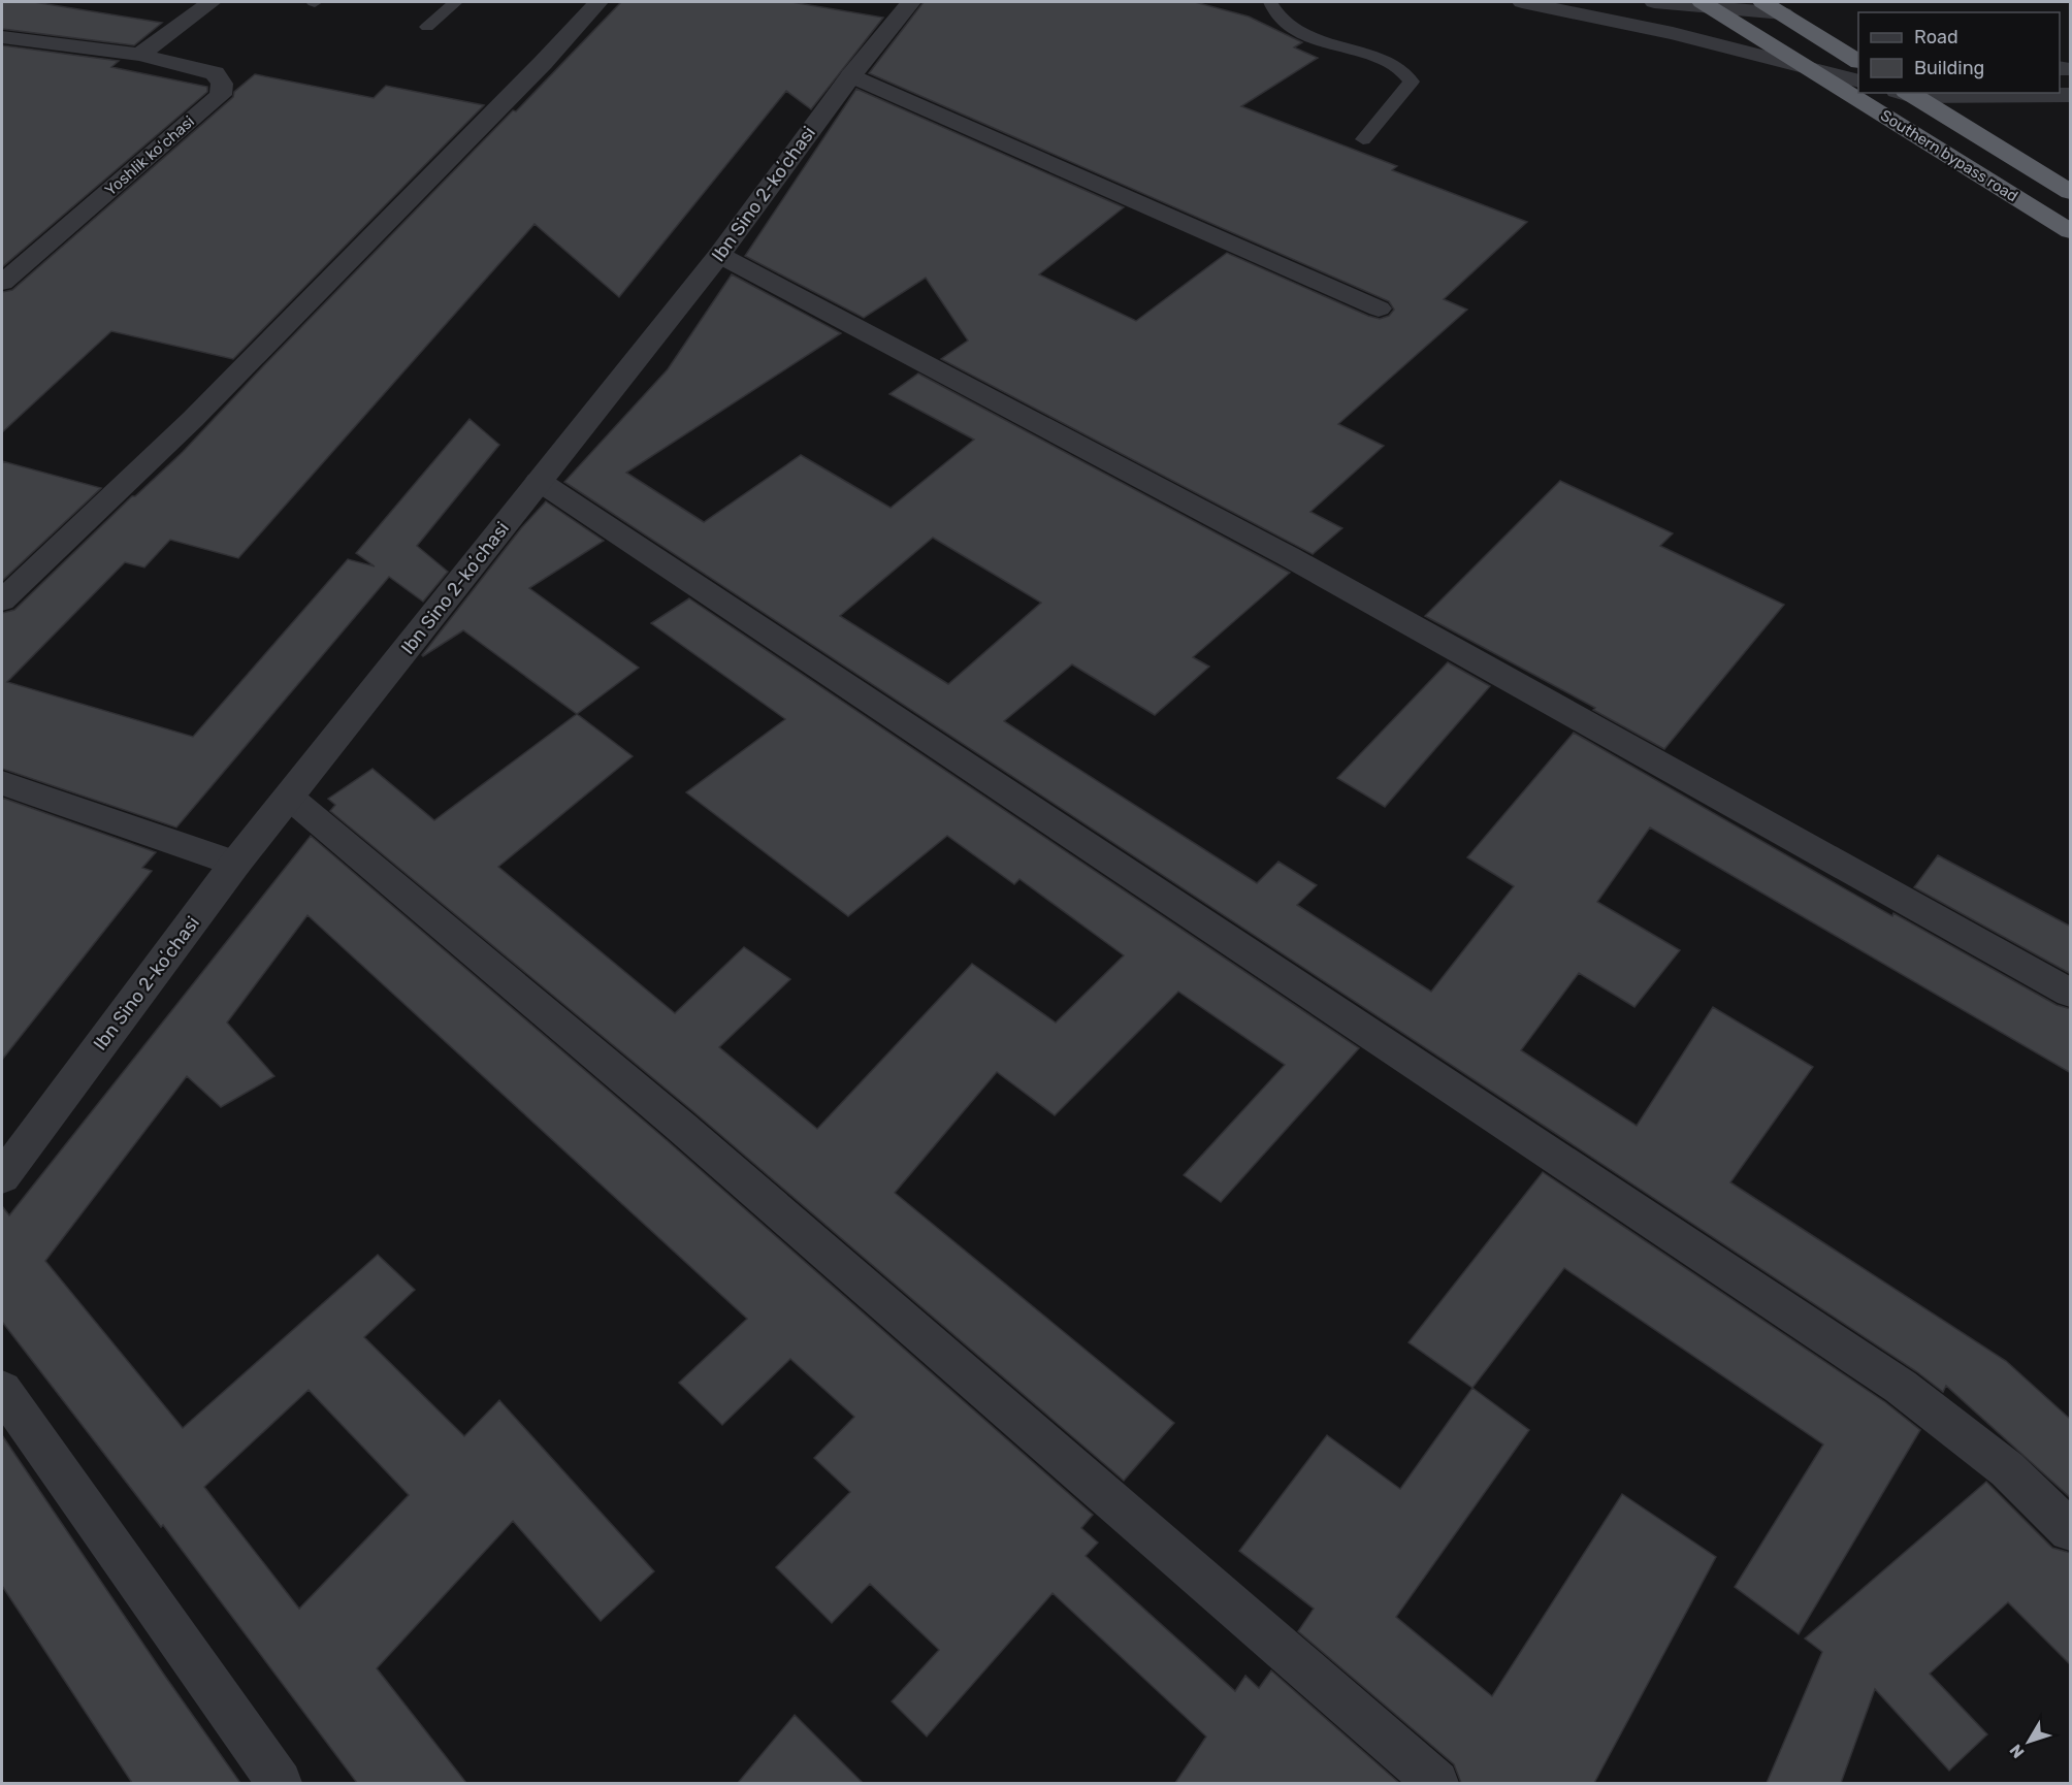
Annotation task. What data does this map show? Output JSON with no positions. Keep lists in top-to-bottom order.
{
  "streets": {
    "highway": ["Southern bypass road"],
    "street": ["Yoshlik koʻchasi", "Ibn Sino 2-koʼchasi"]
  },
  "legend": ["Road", "Building"],
  "north": "bottom left"
}
